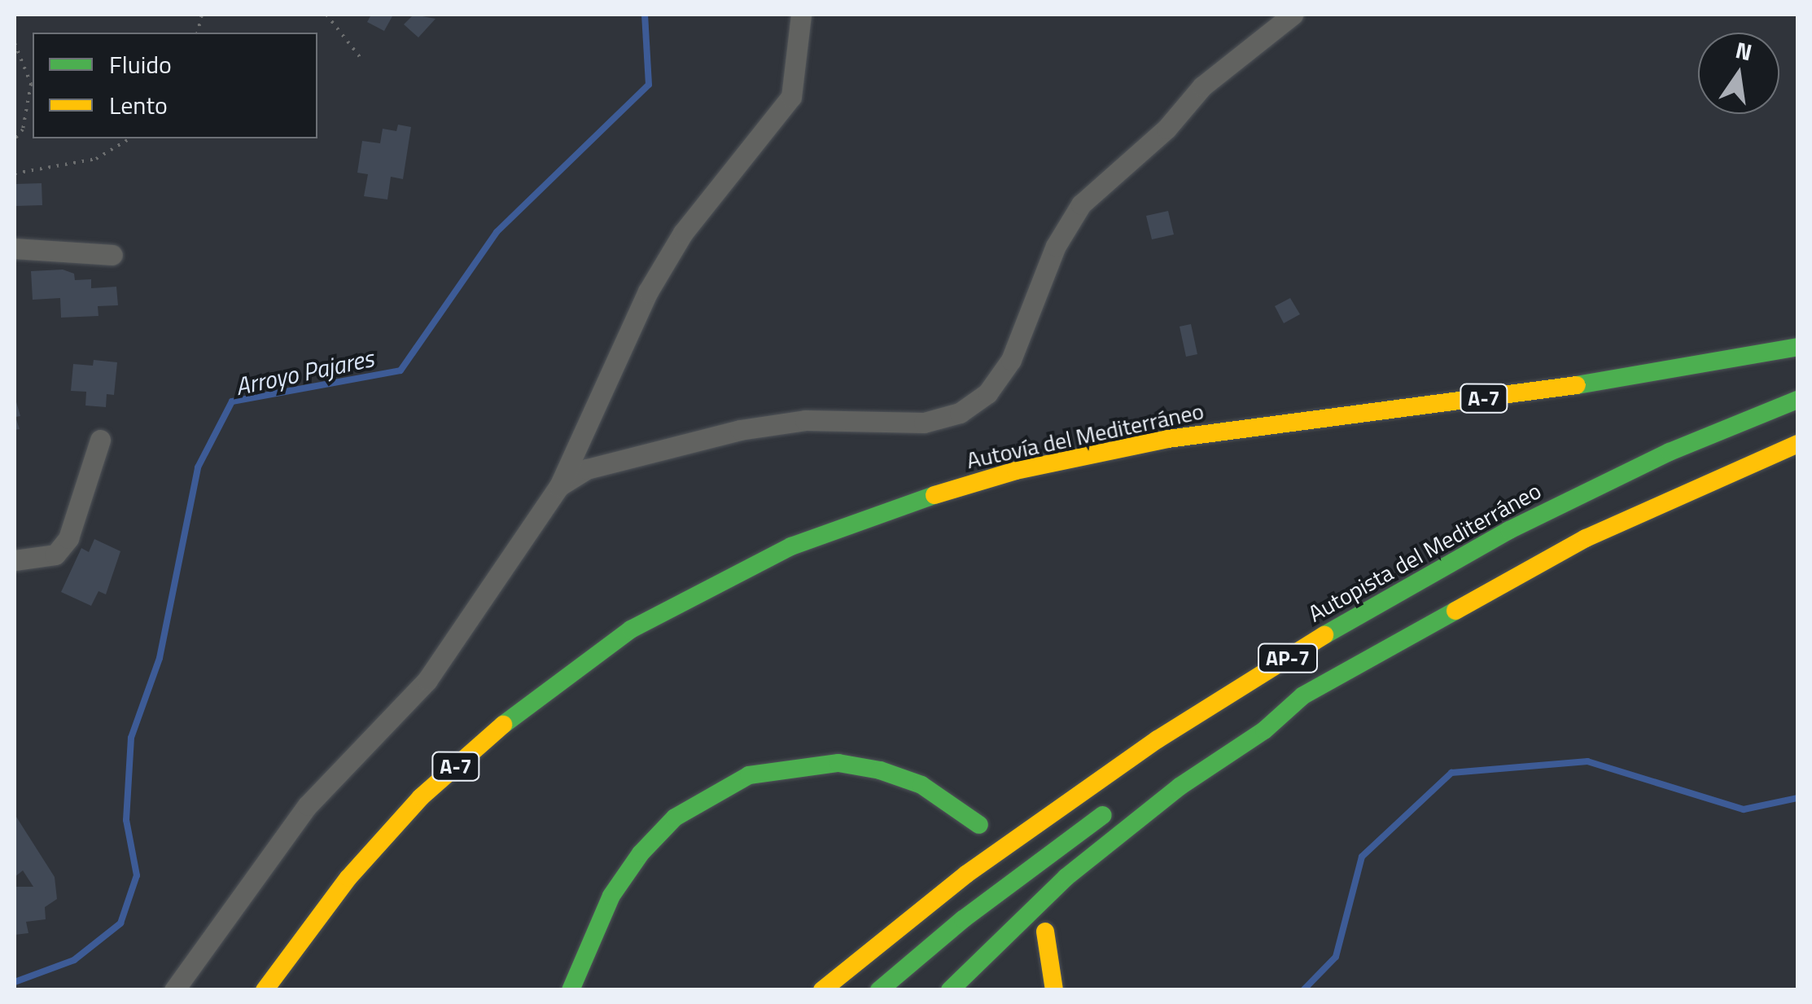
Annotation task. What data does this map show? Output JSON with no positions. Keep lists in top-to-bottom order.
{
  "streets": {
    "highway": [
      "A-7",
      "Autovía del Mediterráneo",
      "Autopista del Mediterráneo",
      "AP-7"
    ]
  },
  "water": ["Arroyo Pajares"],
  "legend": ["Fluido", "Lento"],
  "north": "top"
}
